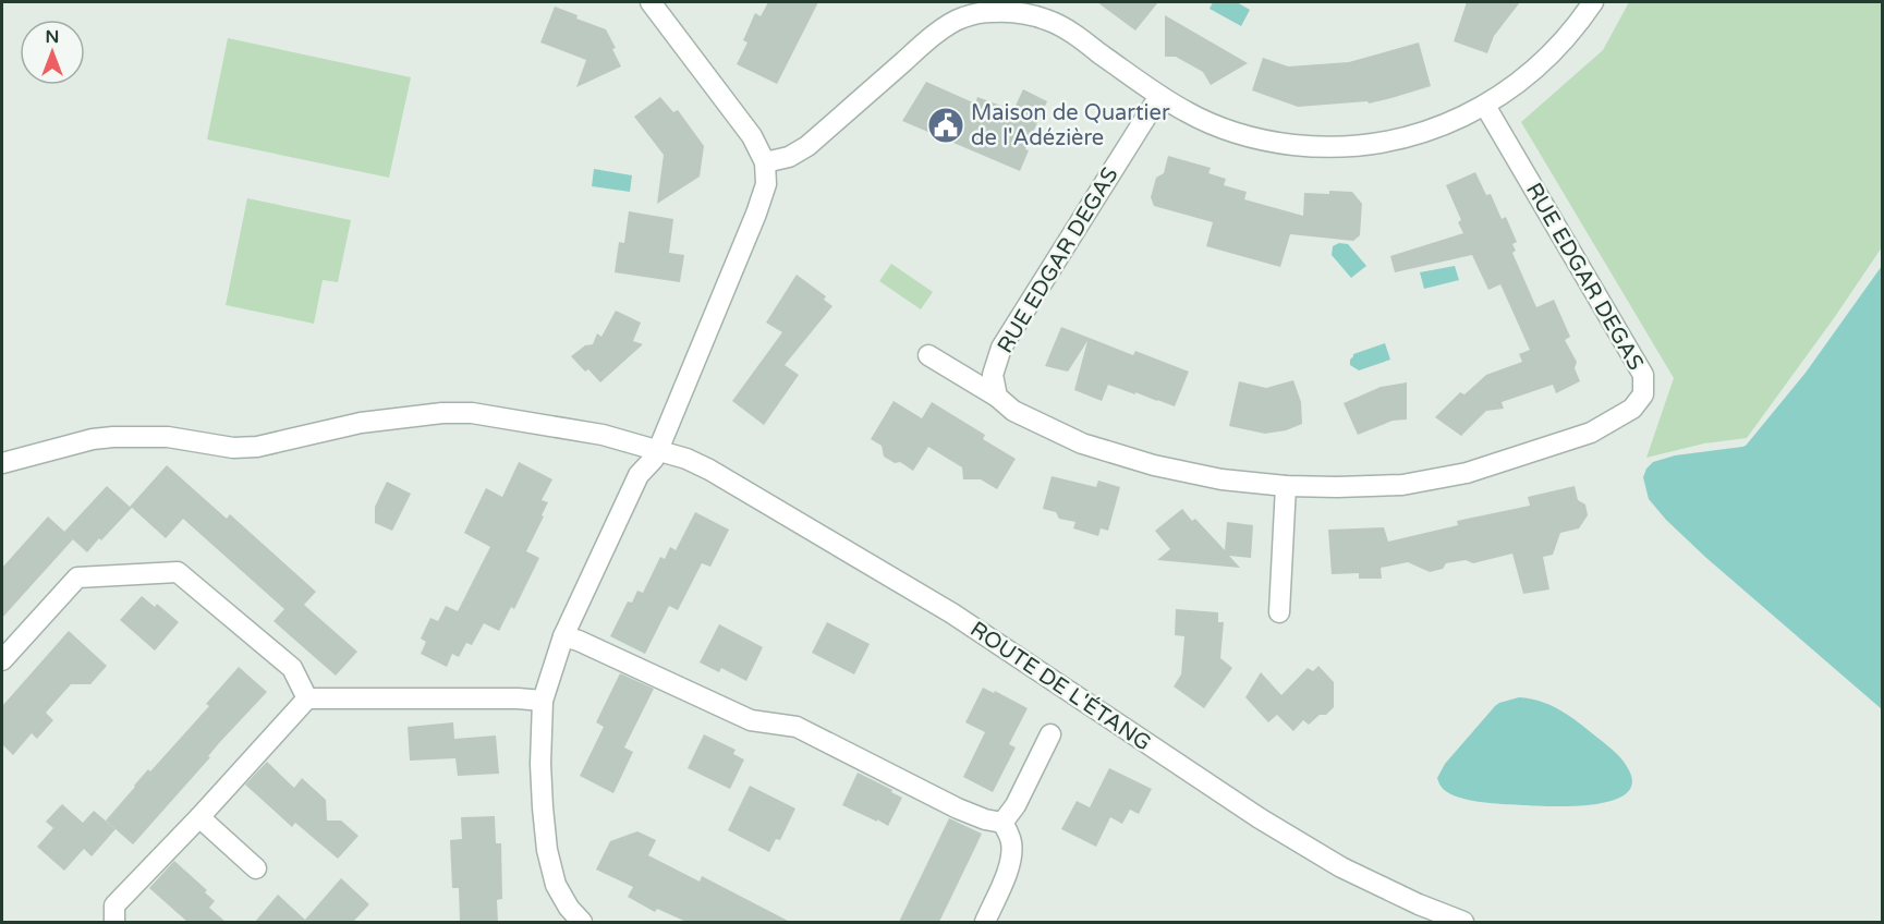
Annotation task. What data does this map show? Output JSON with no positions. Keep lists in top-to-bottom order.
{
  "streets": {
    "street": ["RUE EDGAR DEGAS", "ROUTE DE L'ÉTANG"]
  },
  "places": {
    "public building": ["Maison de Quartier de l'Adézière"]
  },
  "north": "top"
}
